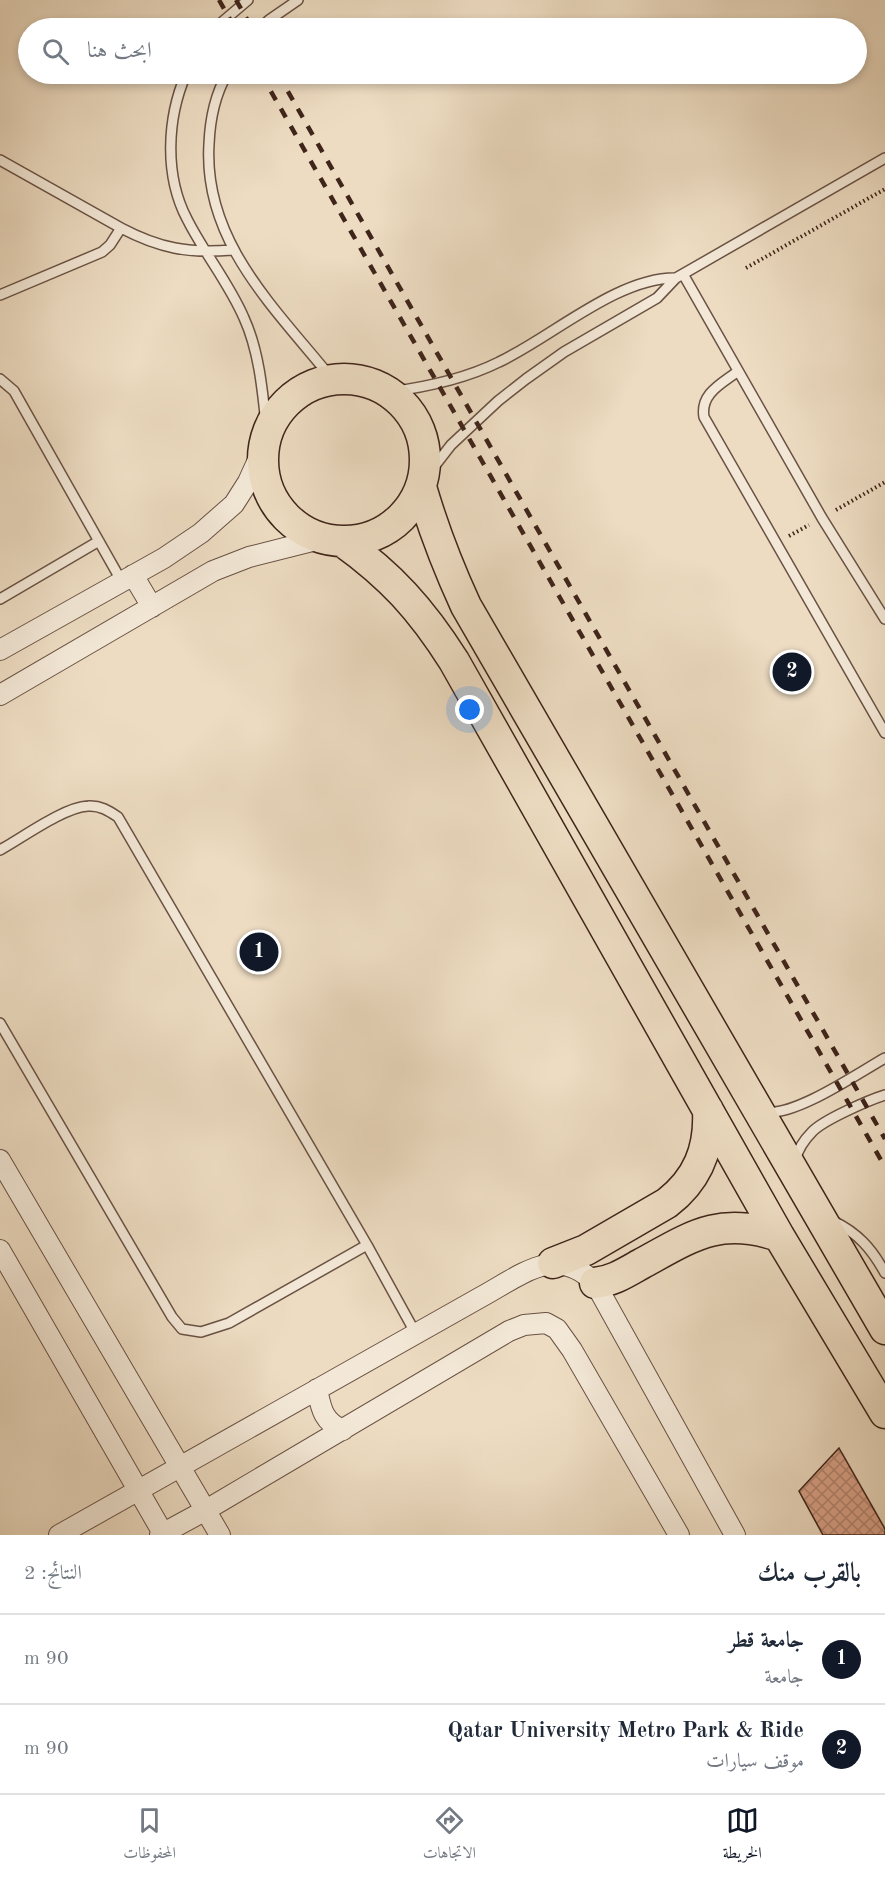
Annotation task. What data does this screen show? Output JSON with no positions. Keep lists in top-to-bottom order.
{
  "page": {
    "search": "ابحث هنا",
    "pins": ["2", "1"],
    "heading": ["بالقرب منك", "النتائج: 2"],
    "list": [
      {
        "mark": "1",
        "name": "جامعة قطر",
        "note": "جامعة",
        "value": "90 m"
      },
      {
        "mark": "2",
        "name": "Qatar University Metro Park & Ride",
        "note": "موقف سيارات",
        "value": "90 m"
      }
    ],
    "nav": ["الخريطة", "الاتجاهات", "المحفوظات"]
  }
}
